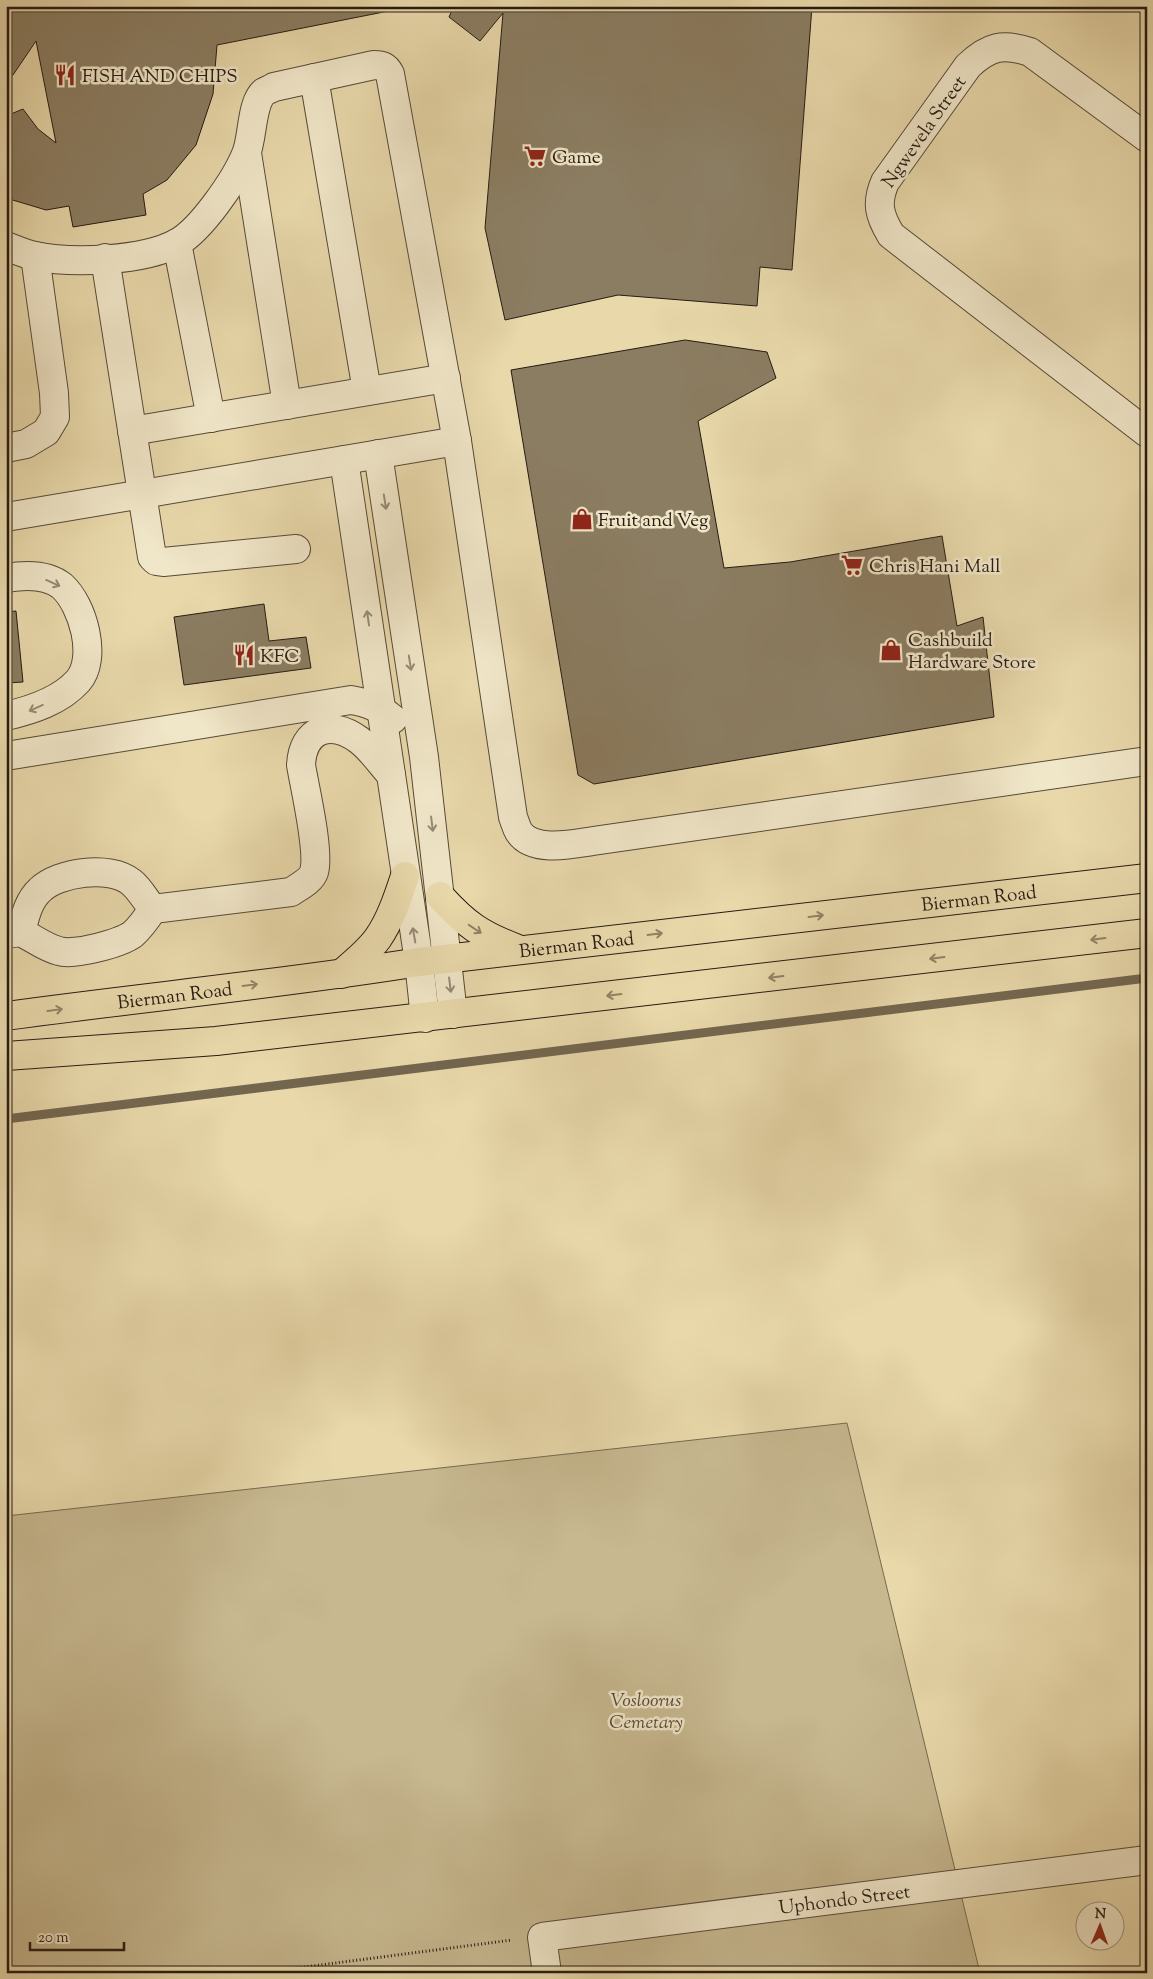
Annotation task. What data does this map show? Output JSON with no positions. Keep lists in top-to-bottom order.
{
  "streets": {
    "main road": ["Bierman Road"],
    "street": ["Ngwevela Street", "Uphondo Street"]
  },
  "parks": ["Vosloorus Cemetary"],
  "places": {
    "restaurant": ["FISH AND CHIPS", "KFC"],
    "supermarket": ["Game", "Chris Hani Mall"],
    "shop": ["Fruit and Veg", "Cashbuild Hardware Store"]
  },
  "scale_bar": "20 m",
  "north": "top"
}
